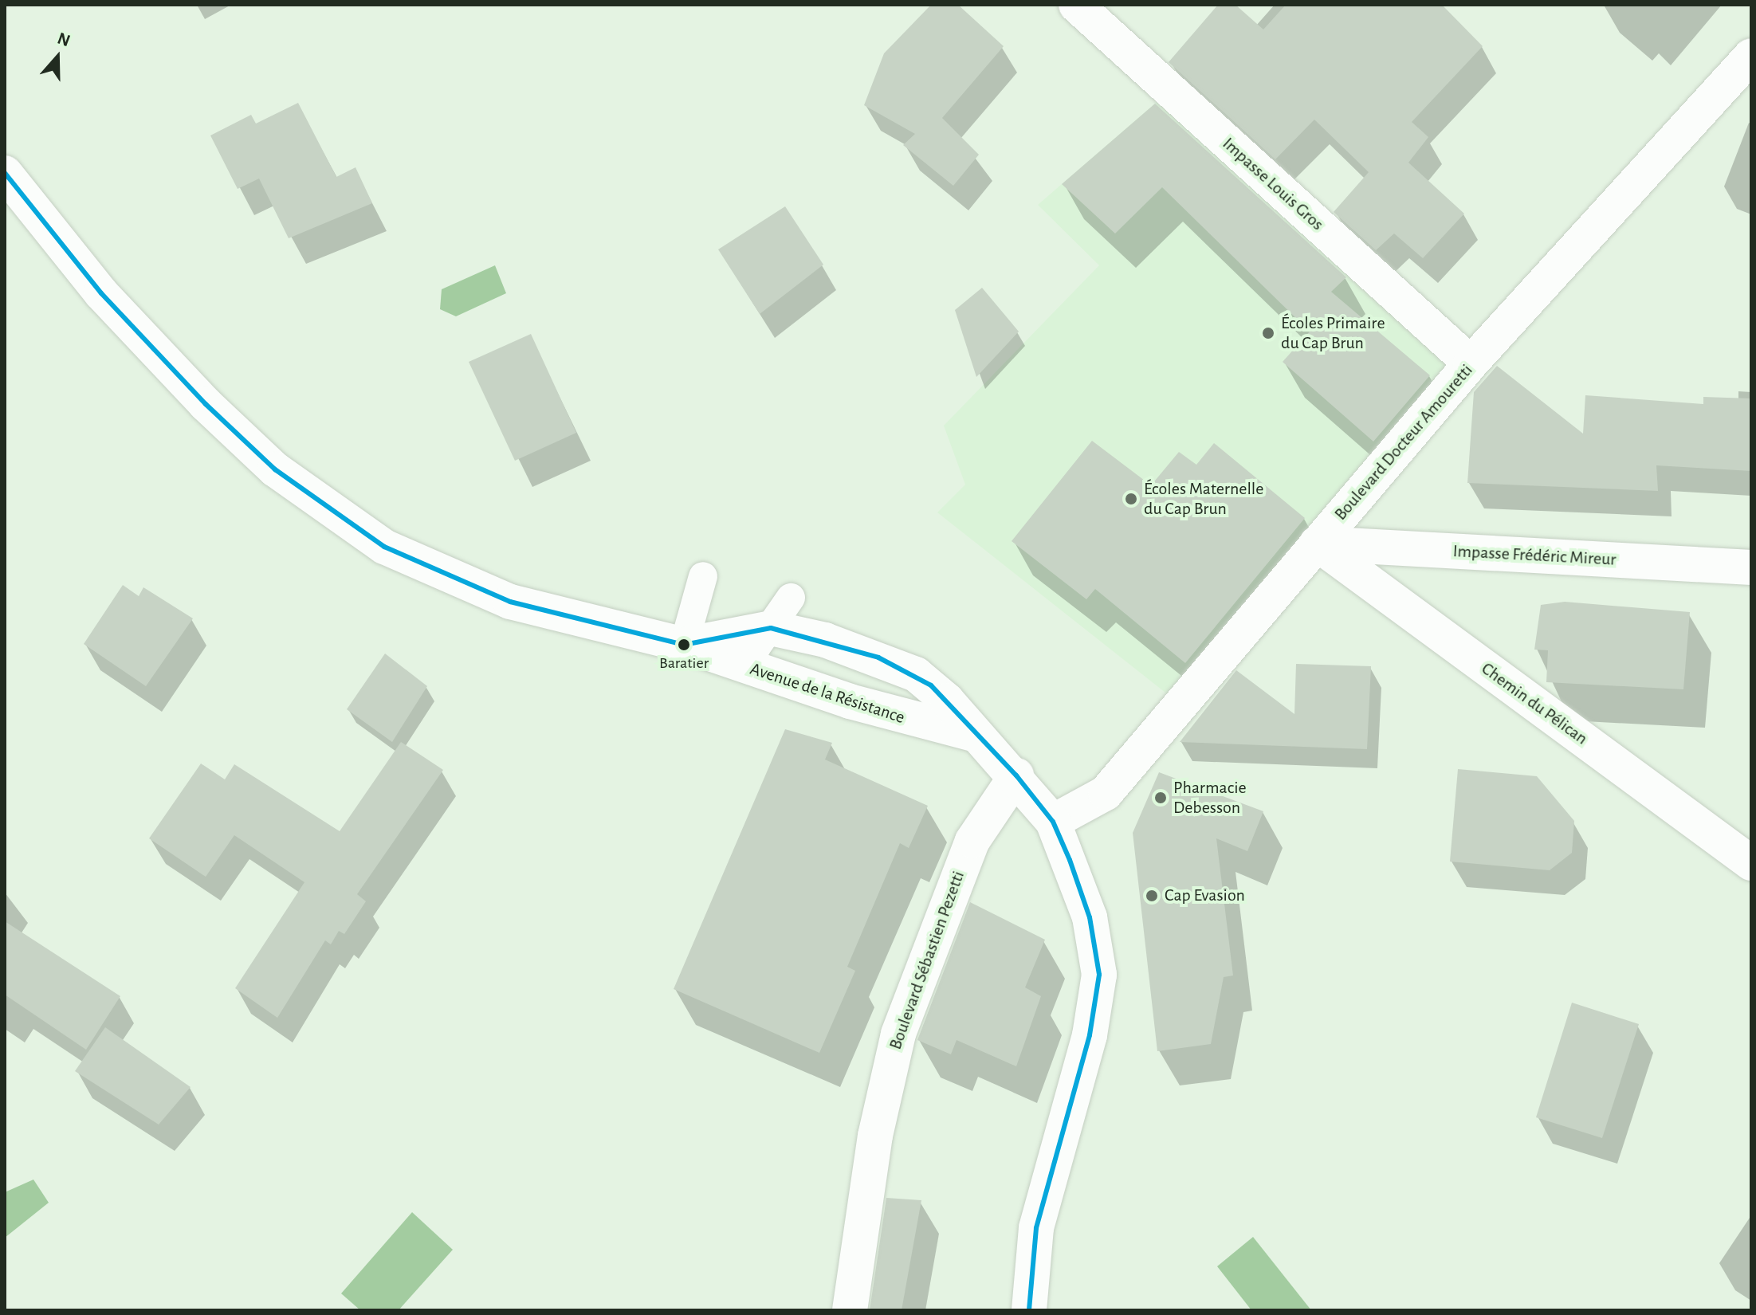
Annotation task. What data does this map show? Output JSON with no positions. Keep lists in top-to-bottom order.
{
  "streets": {
    "street": [
      "Impasse Louis Gros",
      "Boulevard Docteur Amouretti",
      "Impasse Frédéric Mireur",
      "Avenue de la Résistance",
      "Chemin du Pélican",
      "Boulevard Sébastien Pezetti"
    ]
  },
  "crossings": [
    ["Impasse Louis Gros", "Boulevard Docteur Amouretti"],
    ["Boulevard Docteur Amouretti", "Impasse Frédéric Mireur"],
    ["Boulevard Docteur Amouretti", "Avenue de la Résistance"],
    ["Boulevard Docteur Amouretti", "Chemin du Pélican"],
    ["Impasse Frédéric Mireur", "Chemin du Pélican"],
    ["Avenue de la Résistance", "Boulevard Sébastien Pezetti"]
  ],
  "places": [
    "Écoles Primaire du Cap Brun",
    "Écoles Maternelle du Cap Brun",
    "Baratier",
    "Pharmacie Debesson",
    "Cap Evasion"
  ],
  "north": "top"
}
